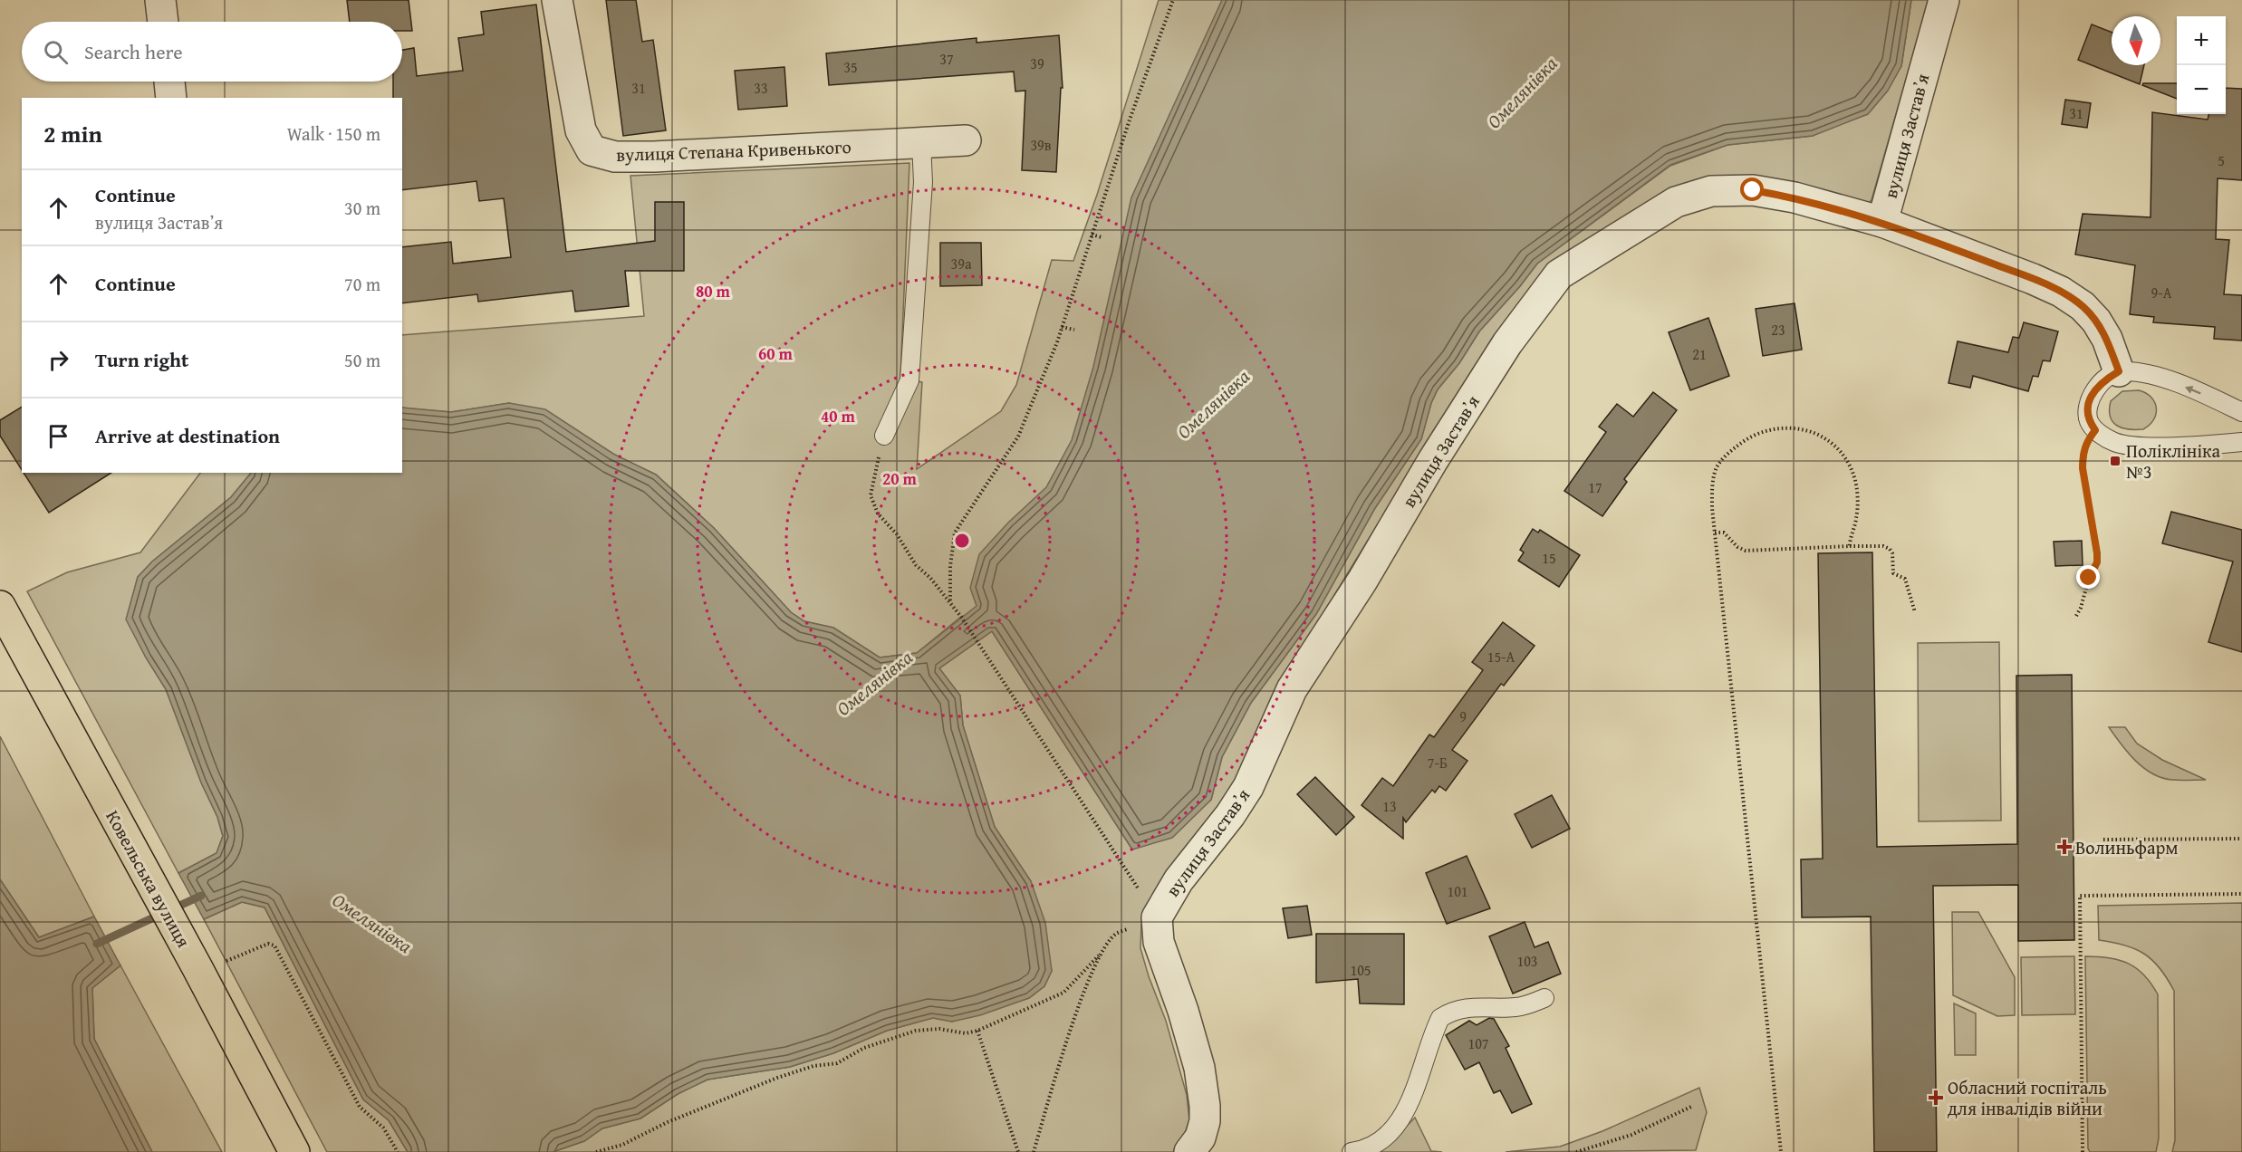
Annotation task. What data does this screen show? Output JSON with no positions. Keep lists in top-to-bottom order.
{
  "streets": {
    "main road": ["Ковельська вулиця"],
    "street": ["вулиця Заставʼя", "вулиця Степана Кривенького"]
  },
  "water": ["Омелянівка"],
  "places": {
    "transit": ["Поліклініка №3"],
    "health": ["Волиньфарм", "Обласний госпіталь для інвалідів війни"]
  },
  "house_numbers": [
    "37",
    "39",
    "35",
    "31",
    "33",
    "31",
    "39в",
    "5",
    "39а",
    "9-А",
    "23",
    "21",
    "17",
    "15",
    "15-А",
    "9",
    "7-Б",
    "13",
    "101",
    "103",
    "105",
    "107"
  ],
  "north": "bottom",
  "page": {
    "map_buttons": ["+", "−"],
    "search": "Search here",
    "heading": ["2 min", "Walk · 150 m"],
    "list": [
      ["Continue", "вулиця Заставʼя", "30 m"],
      ["Continue", "70 m"],
      ["Turn right", "50 m"],
      "Arrive at destination"
    ]
  },
  "rings": [
    "80 m",
    "60 m",
    "40 m",
    "20 m"
  ]
}
